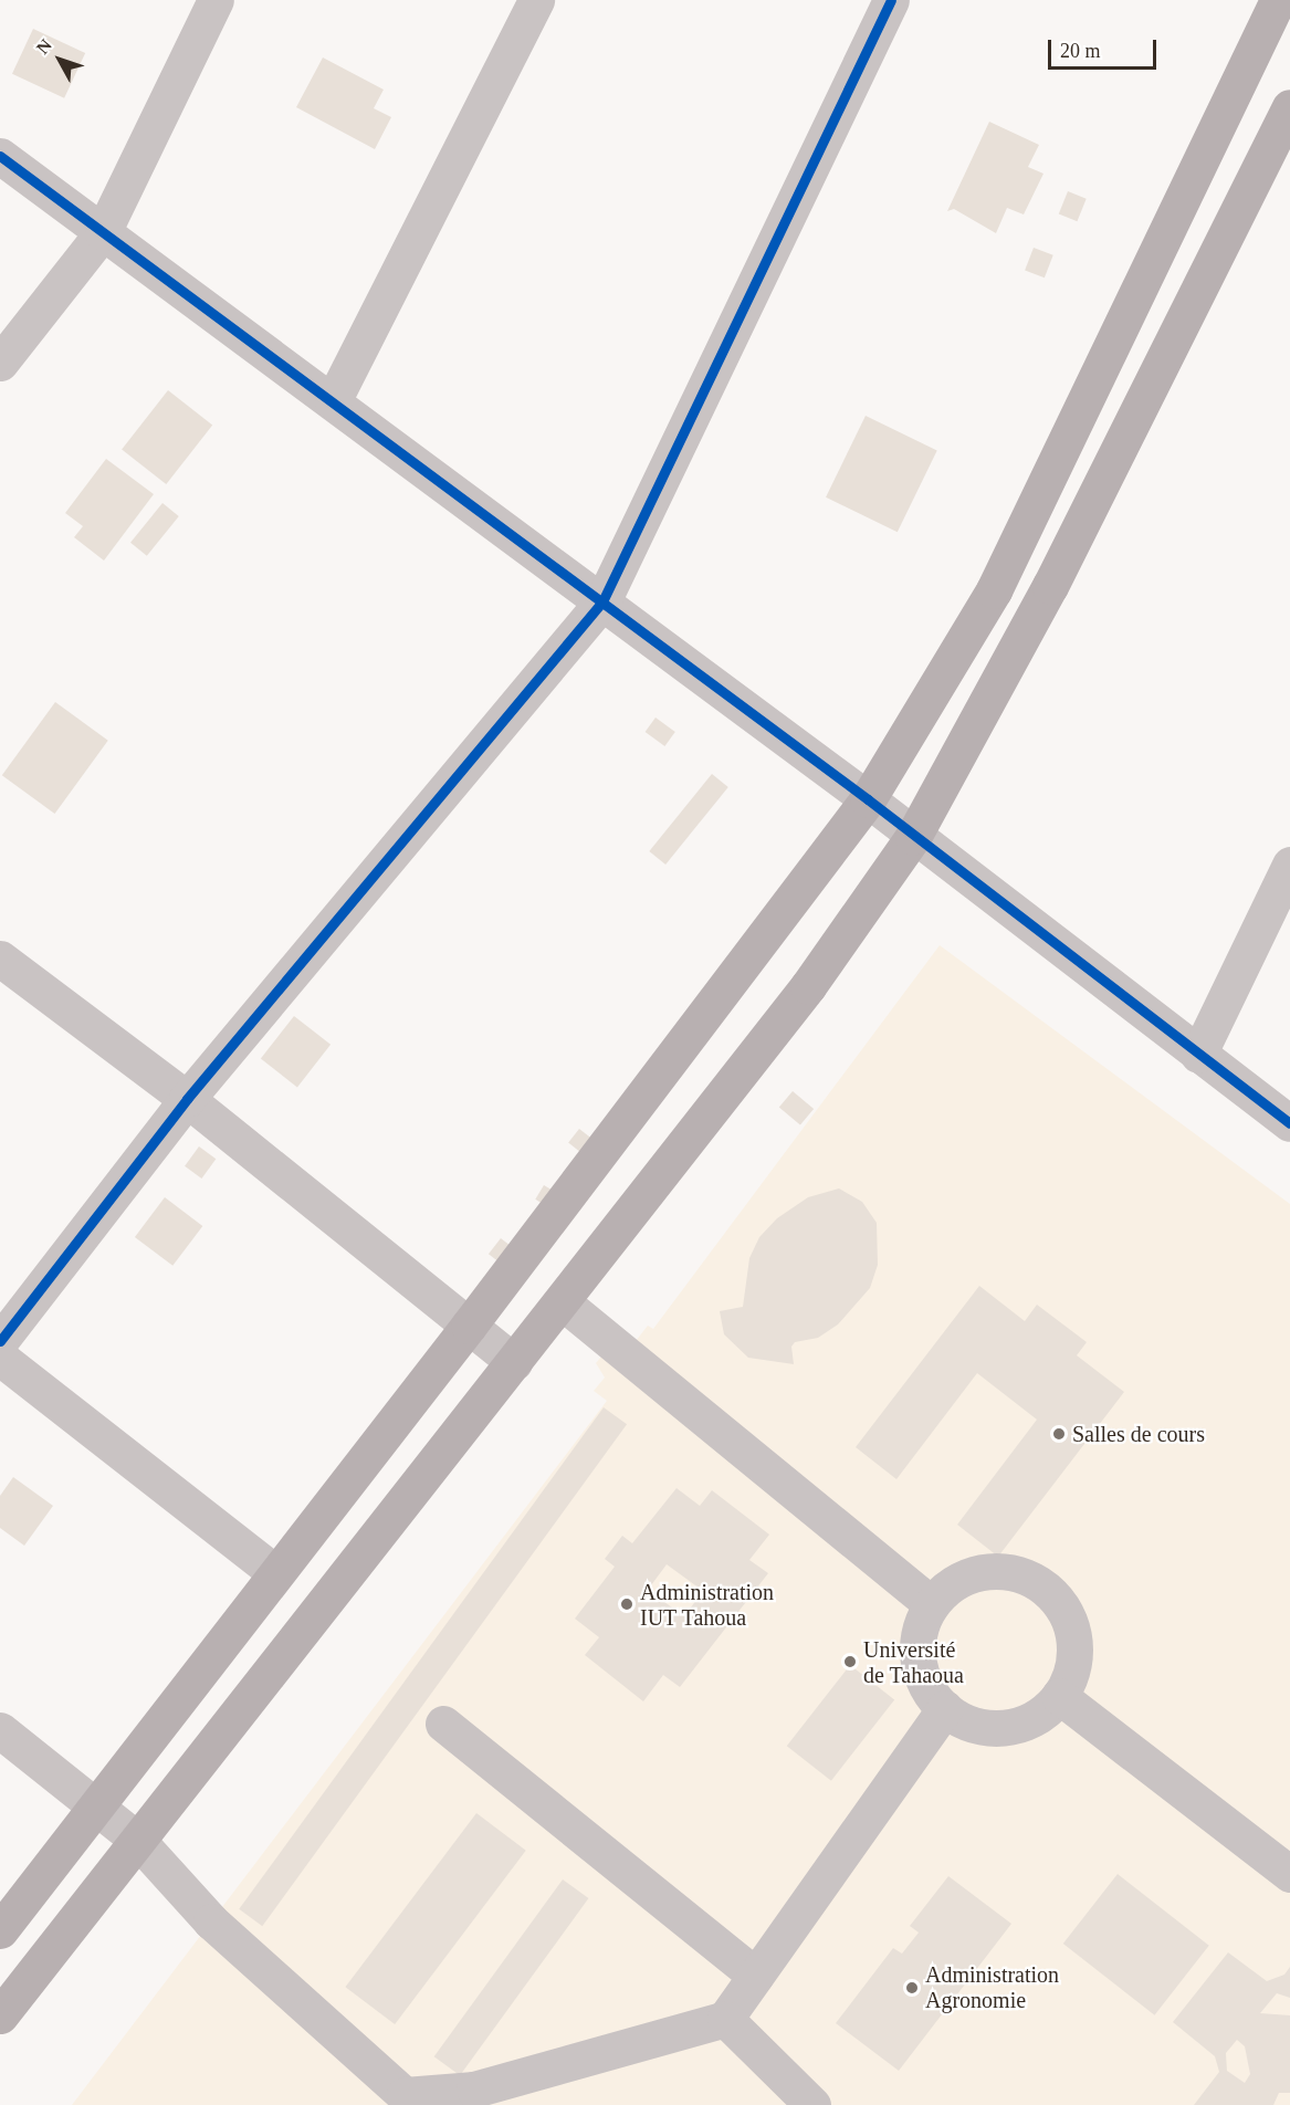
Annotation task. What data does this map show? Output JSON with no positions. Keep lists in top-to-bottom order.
{
  "places": [
    "Salles de cours",
    "Administration IUT Tahoua",
    "Université de Tahaoua",
    "Administration Agronomie"
  ],
  "scale_bar": "20 m",
  "north": "top left"
}
